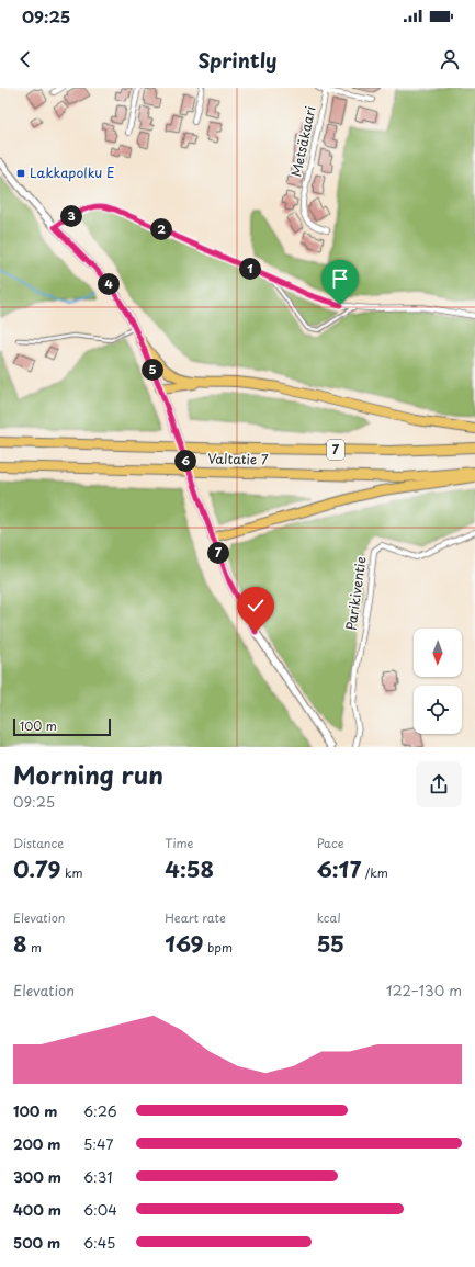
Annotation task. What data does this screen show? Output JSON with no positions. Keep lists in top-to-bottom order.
{
  "streets": {
    "highway": ["7", "Valtatie 7"],
    "street": ["Metsäkaari", "Parikiventie"]
  },
  "places": {
    "transit": ["Lakkapolku E"]
  },
  "scale_bar": "100 m",
  "north": "bottom",
  "page": {
    "status": "09:25",
    "header": "Sprintly",
    "pins": [
      "3",
      "2",
      "1",
      "4",
      "5",
      "6",
      "7"
    ],
    "scale": "100 m",
    "heading": ["Morning run", "09:25"],
    "stats": [
      ["Distance", "0.79 km"],
      ["Time", "4:58"],
      ["Pace", "6:17 /km"],
      ["Elevation", "8 m"],
      ["Heart rate", "169 bpm"],
      ["kcal", "55"]
    ],
    "chart": ["Elevation", "122–130 m"],
    "list": [
      {
        "name": "100 m",
        "note": "6:26"
      },
      {
        "name": "200 m",
        "note": "5:47"
      },
      {
        "name": "300 m",
        "note": "6:31"
      },
      {
        "name": "400 m",
        "note": "6:04"
      },
      {
        "name": "500 m",
        "note": "6:45"
      }
    ]
  }
}
